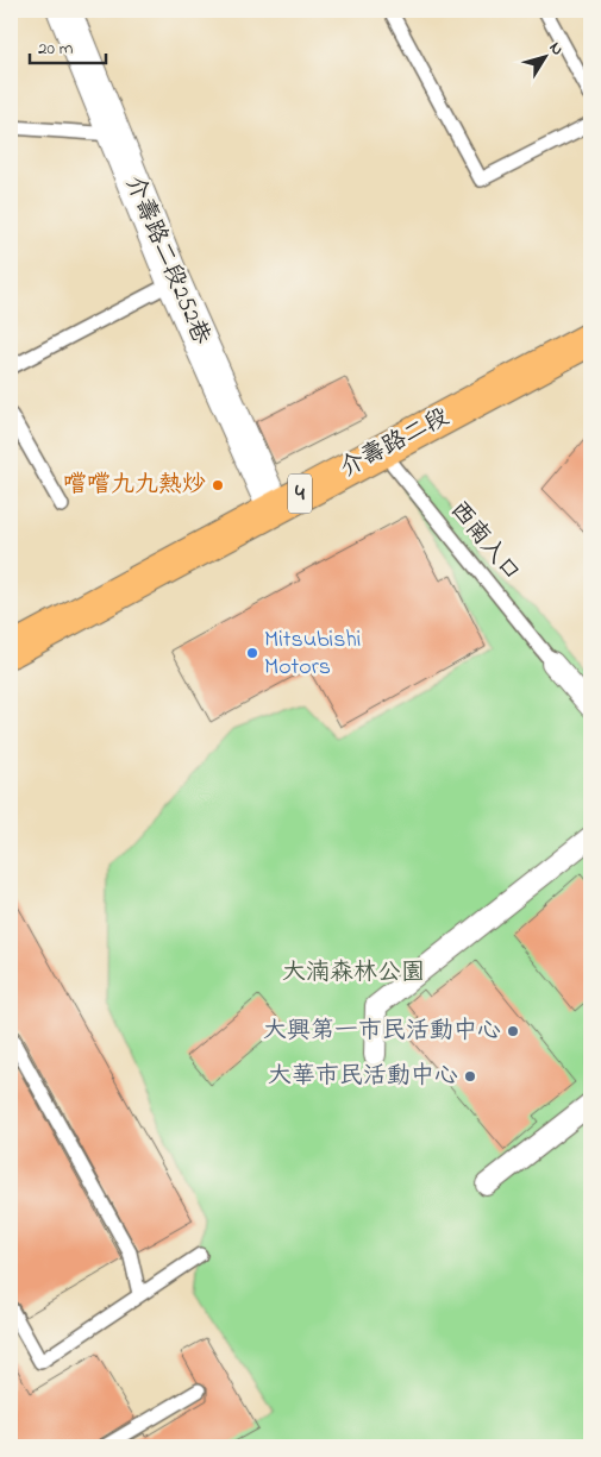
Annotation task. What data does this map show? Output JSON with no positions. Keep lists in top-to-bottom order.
{
  "streets": {
    "main road": ["介壽路二段", "4"],
    "street": ["介壽路二段252巷"],
    "lane": ["西南入口"]
  },
  "crossings": [
    ["介壽路二段252巷", "介壽路二段"],
    ["介壽路二段", "西南入口"]
  ],
  "parks": ["大湳森林公園"],
  "places": [
    "嚐嚐九九熱炒",
    "Mitsubishi Motors",
    "大興第一市民活動中心",
    "大華市民活動中心"
  ],
  "scale_bar": "20 m",
  "north": "top right"
}
